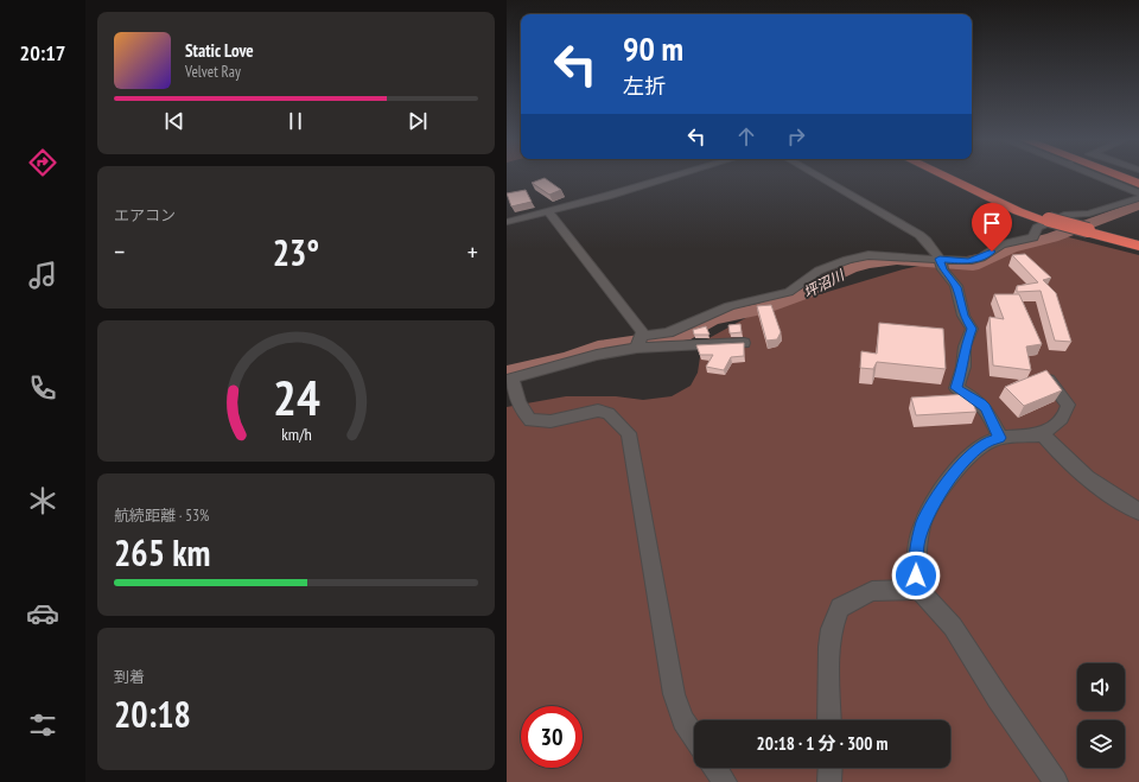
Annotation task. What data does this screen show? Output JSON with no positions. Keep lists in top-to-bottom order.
{
  "water": ["坪沼川"],
  "page": {
    "tabs": "20:17",
    "turn": ["90 m", "左折"],
    "song": ["Static Love", "Velvet Ray"],
    "tile": [
      "エアコン",
      ["航続距離 · 53%", "265 km"],
      ["到着", "20:18"]
    ],
    "heat": ["−", "23°", "+"],
    "limit": "30",
    "trip": "20:18 · 1 分 · 300 m",
    "gauge": ["24", "km/h"]
  }
}
